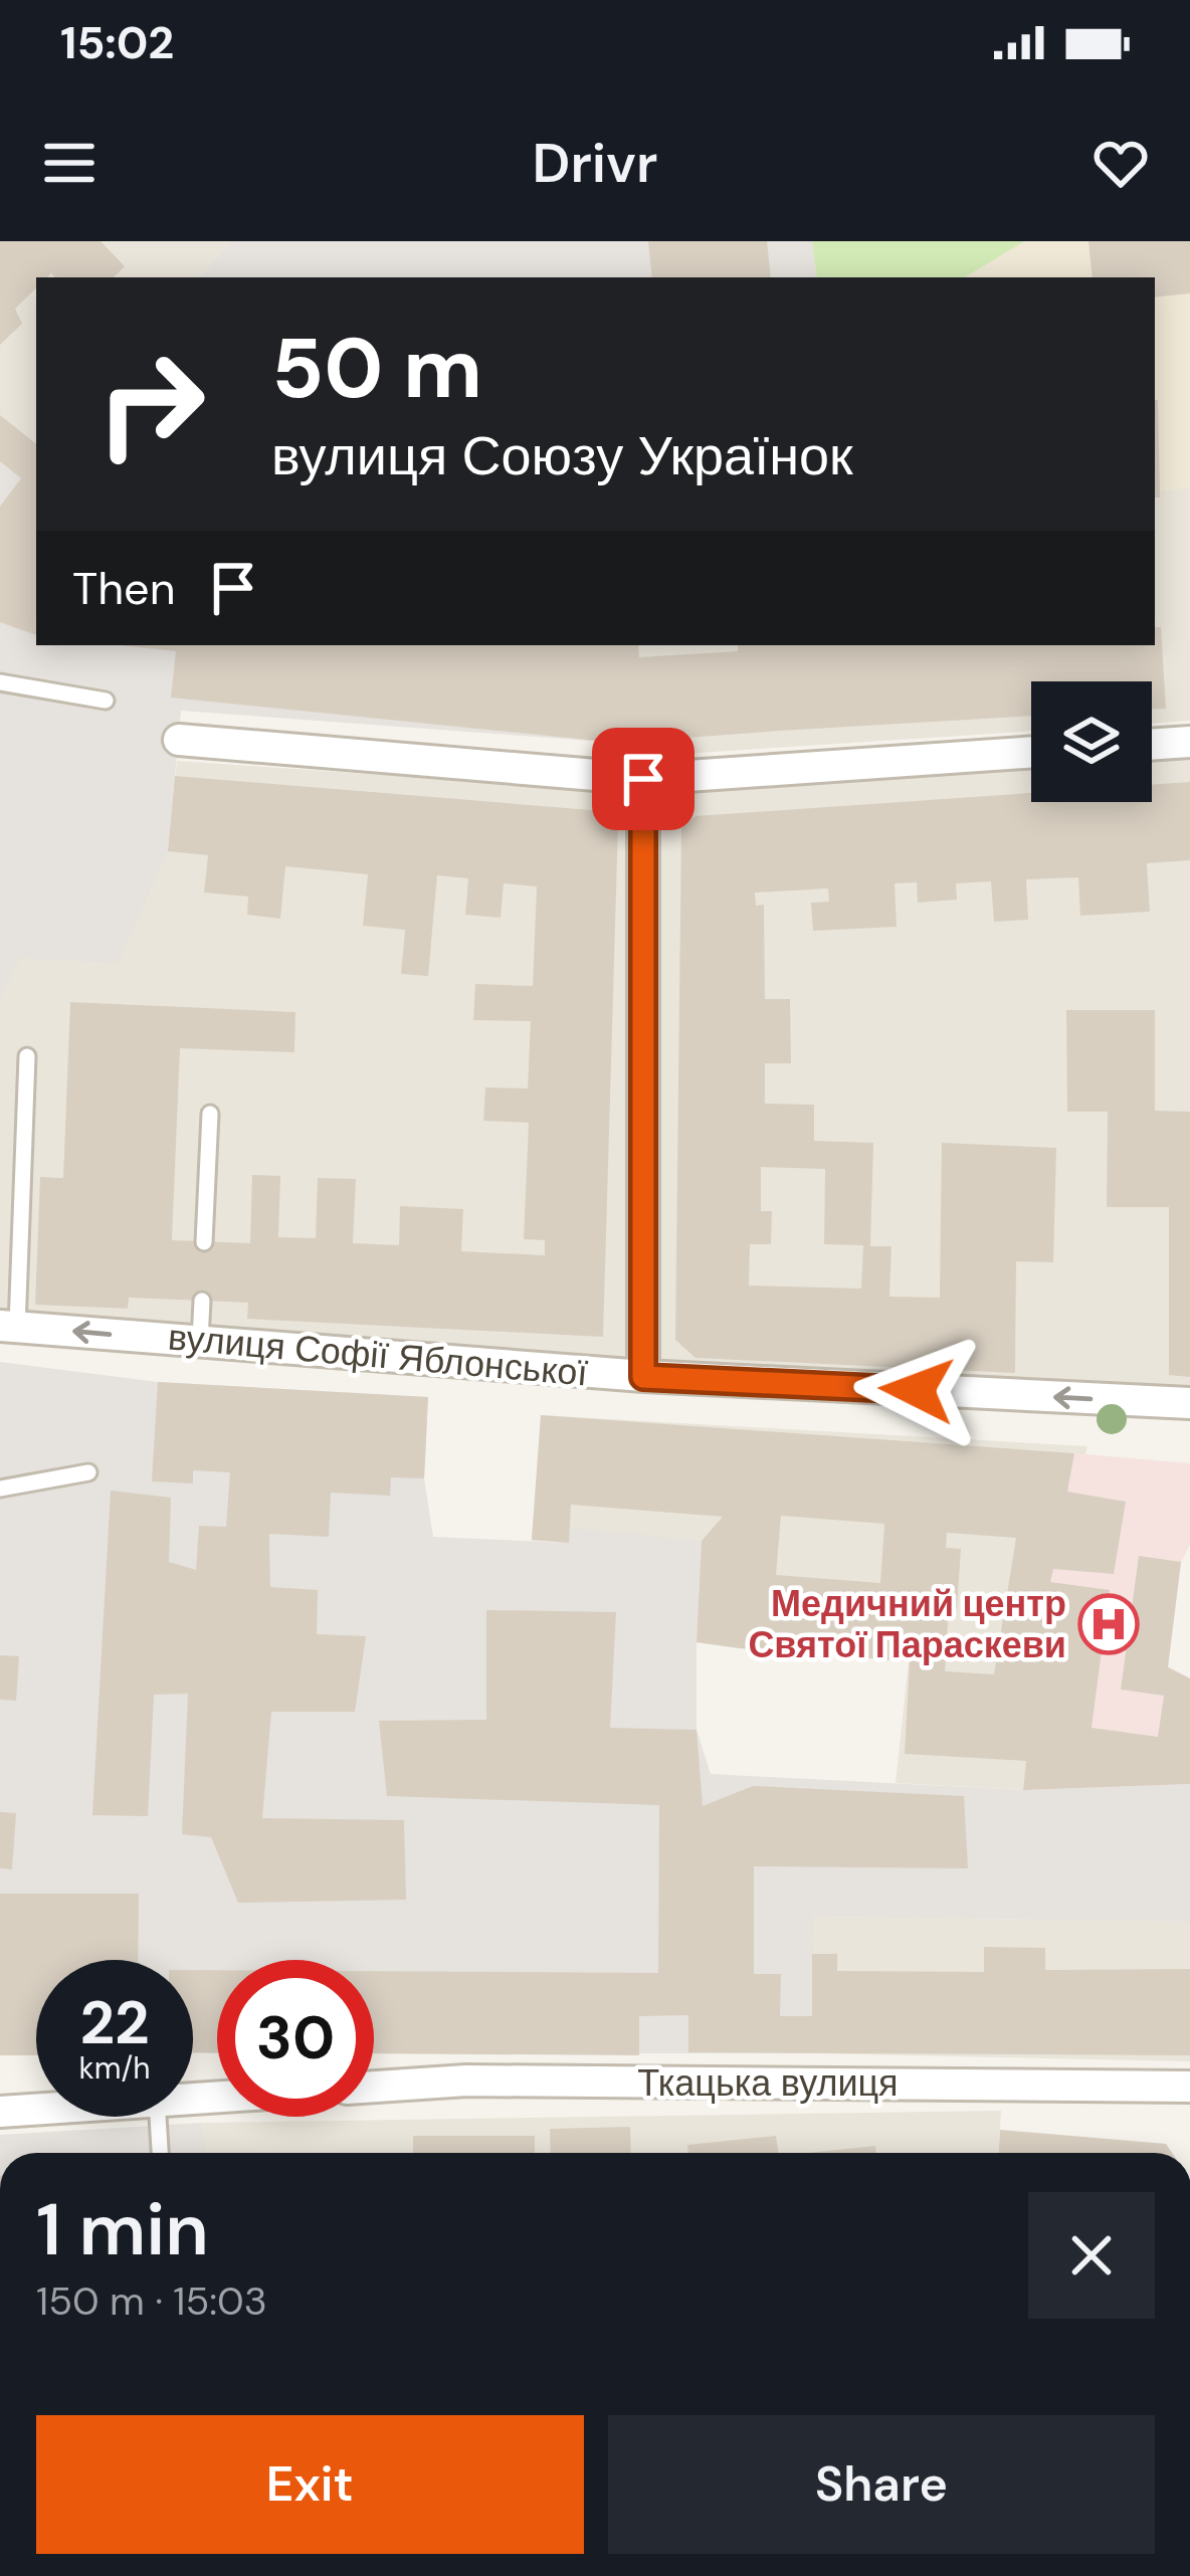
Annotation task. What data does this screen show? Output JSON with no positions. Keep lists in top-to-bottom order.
{
  "streets": {
    "street": ["вулиця Софії Яблонської", "Ткацька вулиця"]
  },
  "one_way": ["вулиця Софії Яблонської"],
  "places": {
    "hospital": ["Медичний центр Святої Параскеви"]
  },
  "page": {
    "status": "15:02",
    "header": "Drivr",
    "turn": ["50 m", "вулиця Союзу Українок"],
    "then": "Then",
    "speed": "22 km/h",
    "limit": "30",
    "heading": ["1 min", "150 m · 15:03"],
    "buttons": ["Exit", "Share"]
  }
}
